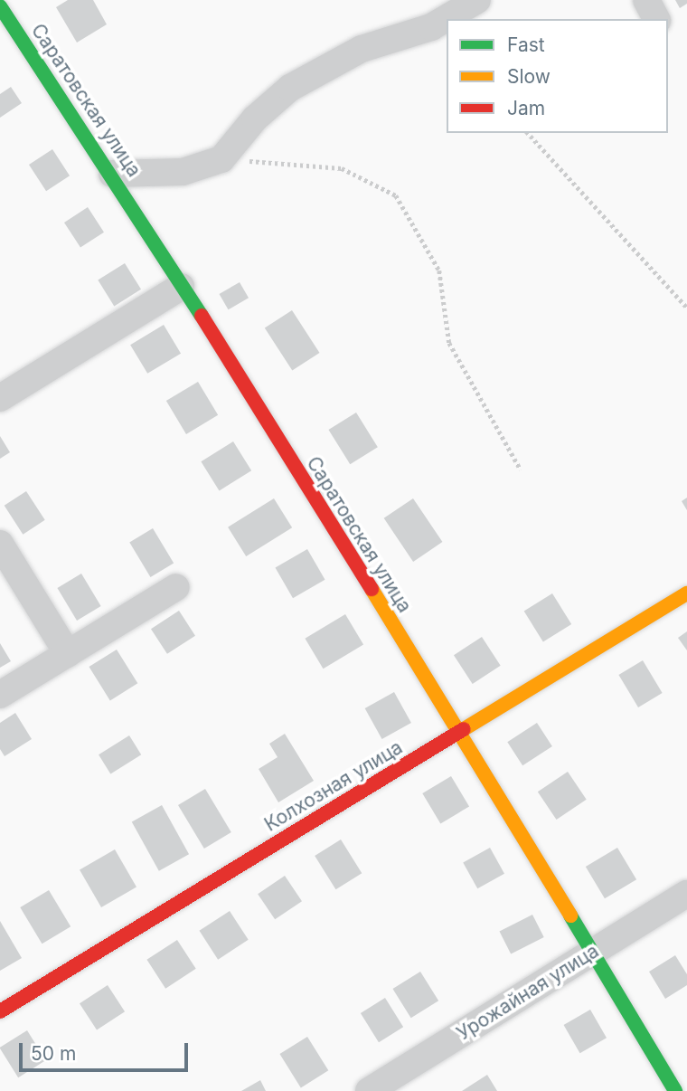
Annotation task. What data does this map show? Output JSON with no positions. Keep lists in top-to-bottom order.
{
  "streets": {
    "street": ["Саратовская улица", "Колхозная улица", "Урожайная улица"]
  },
  "crossings": [
    ["Саратовская улица", "Колхозная улица"],
    ["Саратовская улица", "Урожайная улица"]
  ],
  "legend": ["Fast", "Slow", "Jam"],
  "scale_bar": "50 m"
}
